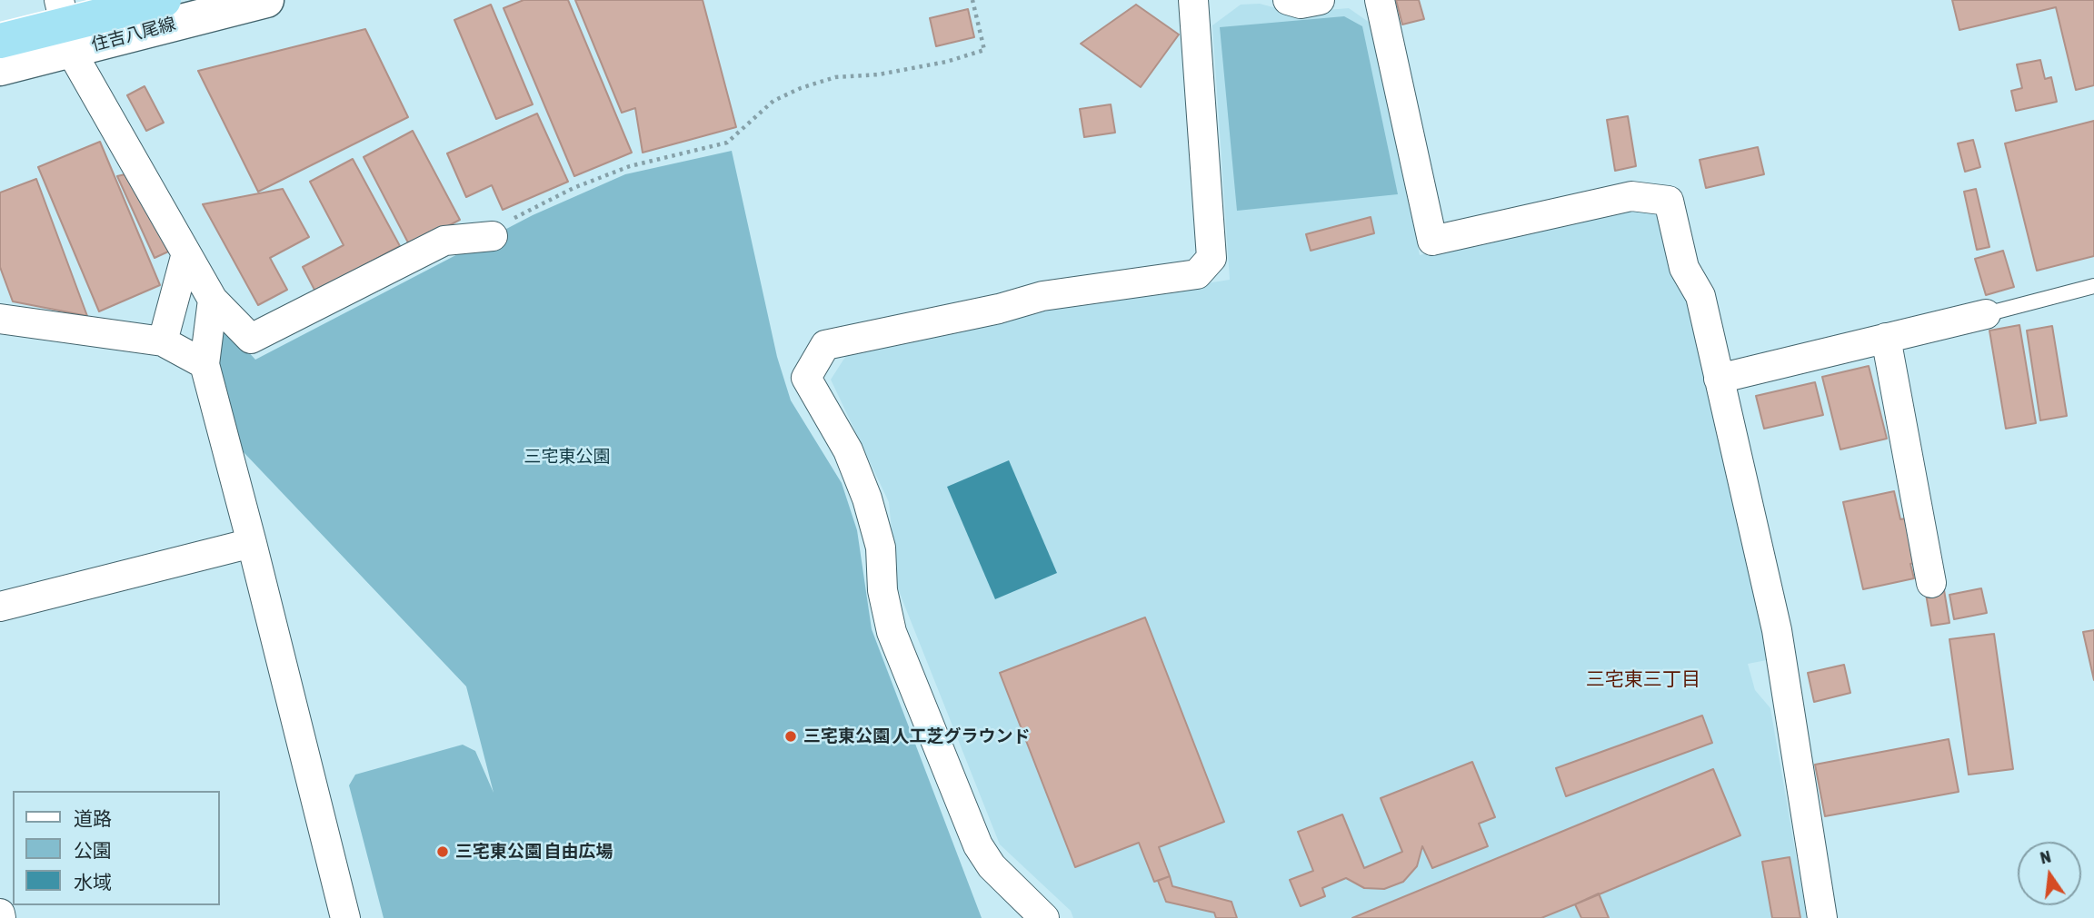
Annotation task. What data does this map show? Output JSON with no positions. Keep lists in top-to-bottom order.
{
  "streets": {
    "main road": ["住吉八尾線"]
  },
  "districts": ["三宅東三丁目"],
  "parks": ["三宅東公園"],
  "places": ["三宅東公園 人工芝グラウンド", "三宅東公園 自由広場"],
  "legend": ["道路", "公園", "水域"],
  "north": "top"
}
